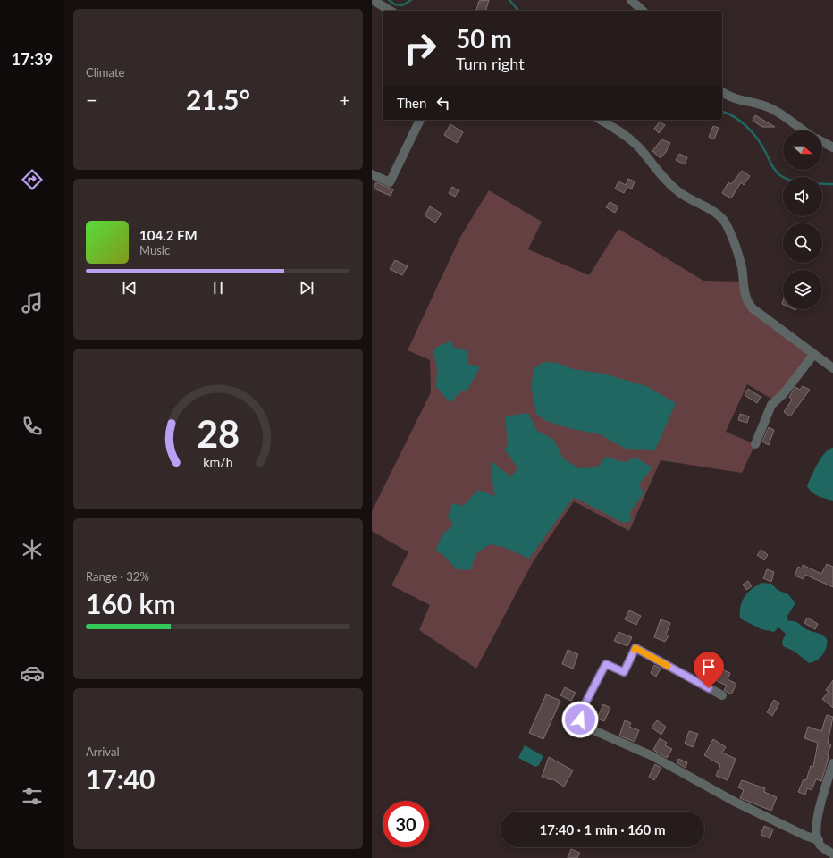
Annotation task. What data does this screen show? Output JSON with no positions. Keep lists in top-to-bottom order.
{
  "north": "right",
  "page": {
    "tabs": "17:39",
    "tile": [
      "Climate",
      ["Range · 32%", "160 km"],
      ["Arrival", "17:40"]
    ],
    "turn": ["50 m", "Turn right"],
    "heat": ["−", "21.5°", "+"],
    "then": "Then",
    "song": ["104.2 FM", "Music"],
    "limit": "30",
    "trip": "17:40 · 1 min · 160 m",
    "gauge": ["28", "km/h"]
  }
}
